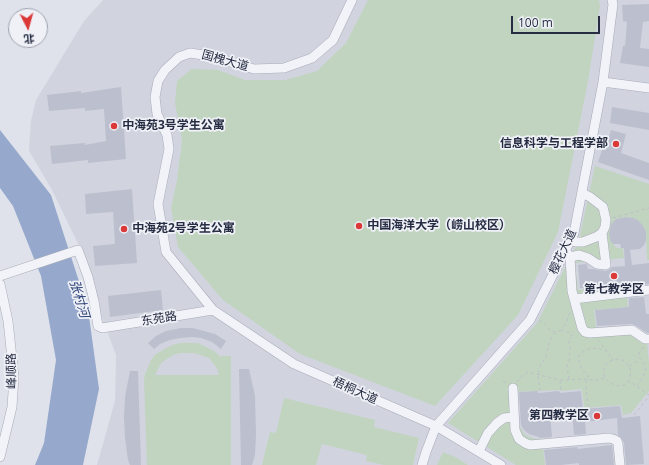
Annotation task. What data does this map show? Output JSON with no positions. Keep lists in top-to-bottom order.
{
  "streets": {
    "street": [
      "国槐大道",
      "樱花大道",
      "东苑路",
      "峰顺路",
      "梧桐大道"
    ]
  },
  "crossings": [
    ["国槐大道", "东苑路"],
    ["国槐大道", "梧桐大道"],
    ["樱花大道", "梧桐大道"],
    ["东苑路", "梧桐大道"]
  ],
  "water": ["张村河"],
  "places": [
    "中海苑3号学生公寓",
    "信息科学与工程学部",
    "中国海洋大学（崂山校区）",
    "中海苑2号学生公寓",
    "第七教学区",
    "第四教学区"
  ],
  "scale_bar": "100 m",
  "north": "bottom"
}
